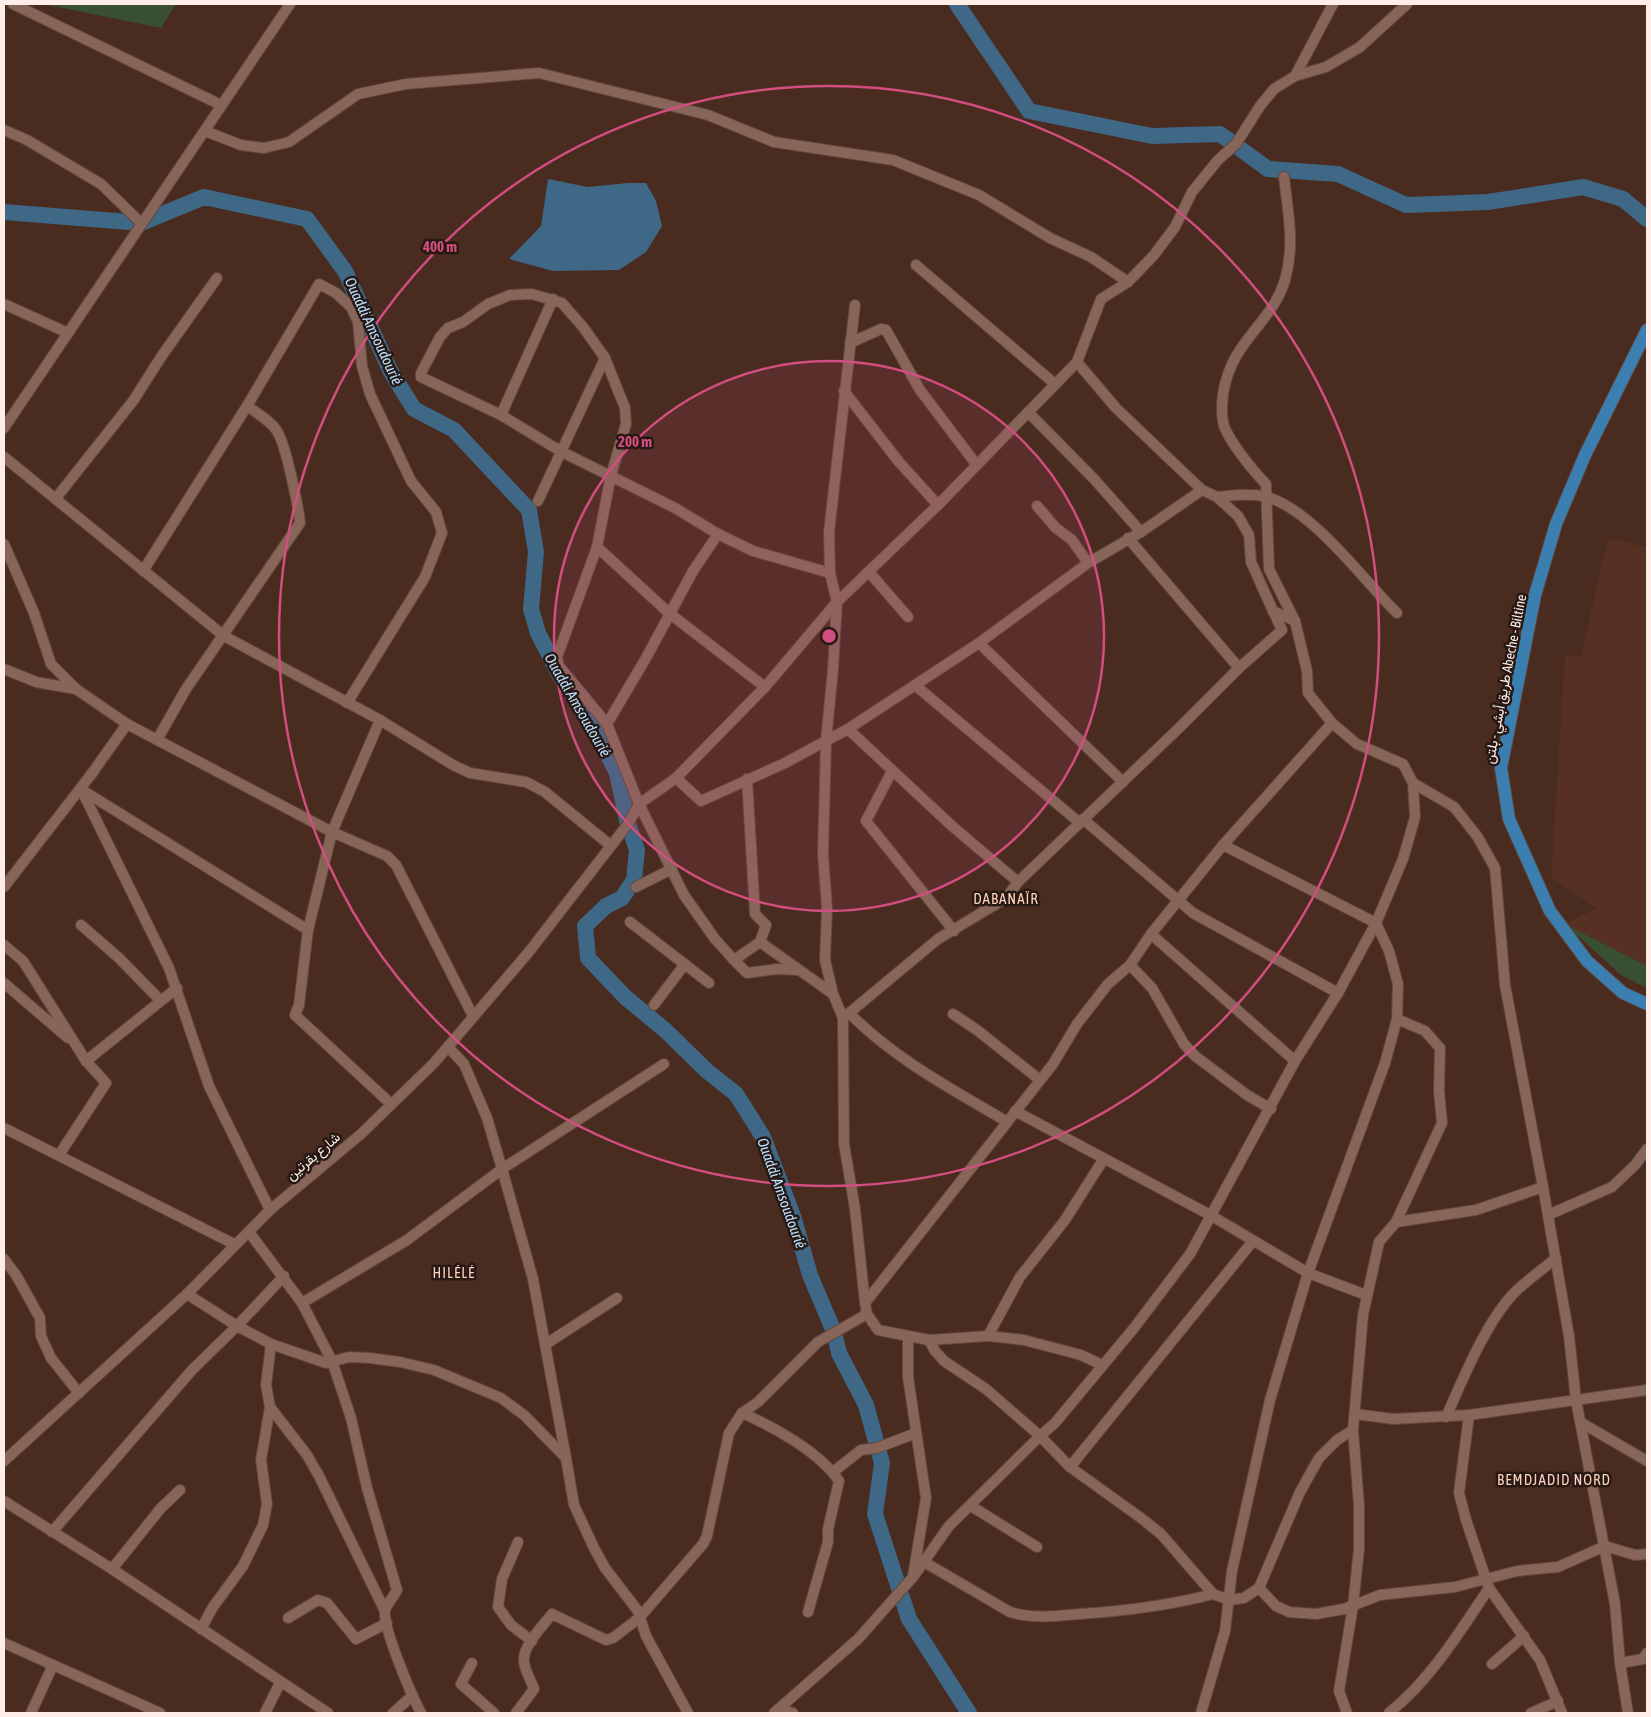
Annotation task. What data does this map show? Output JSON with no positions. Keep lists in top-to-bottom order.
{
  "streets": {
    "main road": ["طريق أبشي - بلتن Abeche - Biltine"],
    "street": ["شارع بقرتين"]
  },
  "districts": ["DABANAÏR", "HILÉLÉ", "BEMDJADID NORD"],
  "water": ["Ouaddi Amsoudourié"],
  "rings": ["400 m", "200 m"]
}
